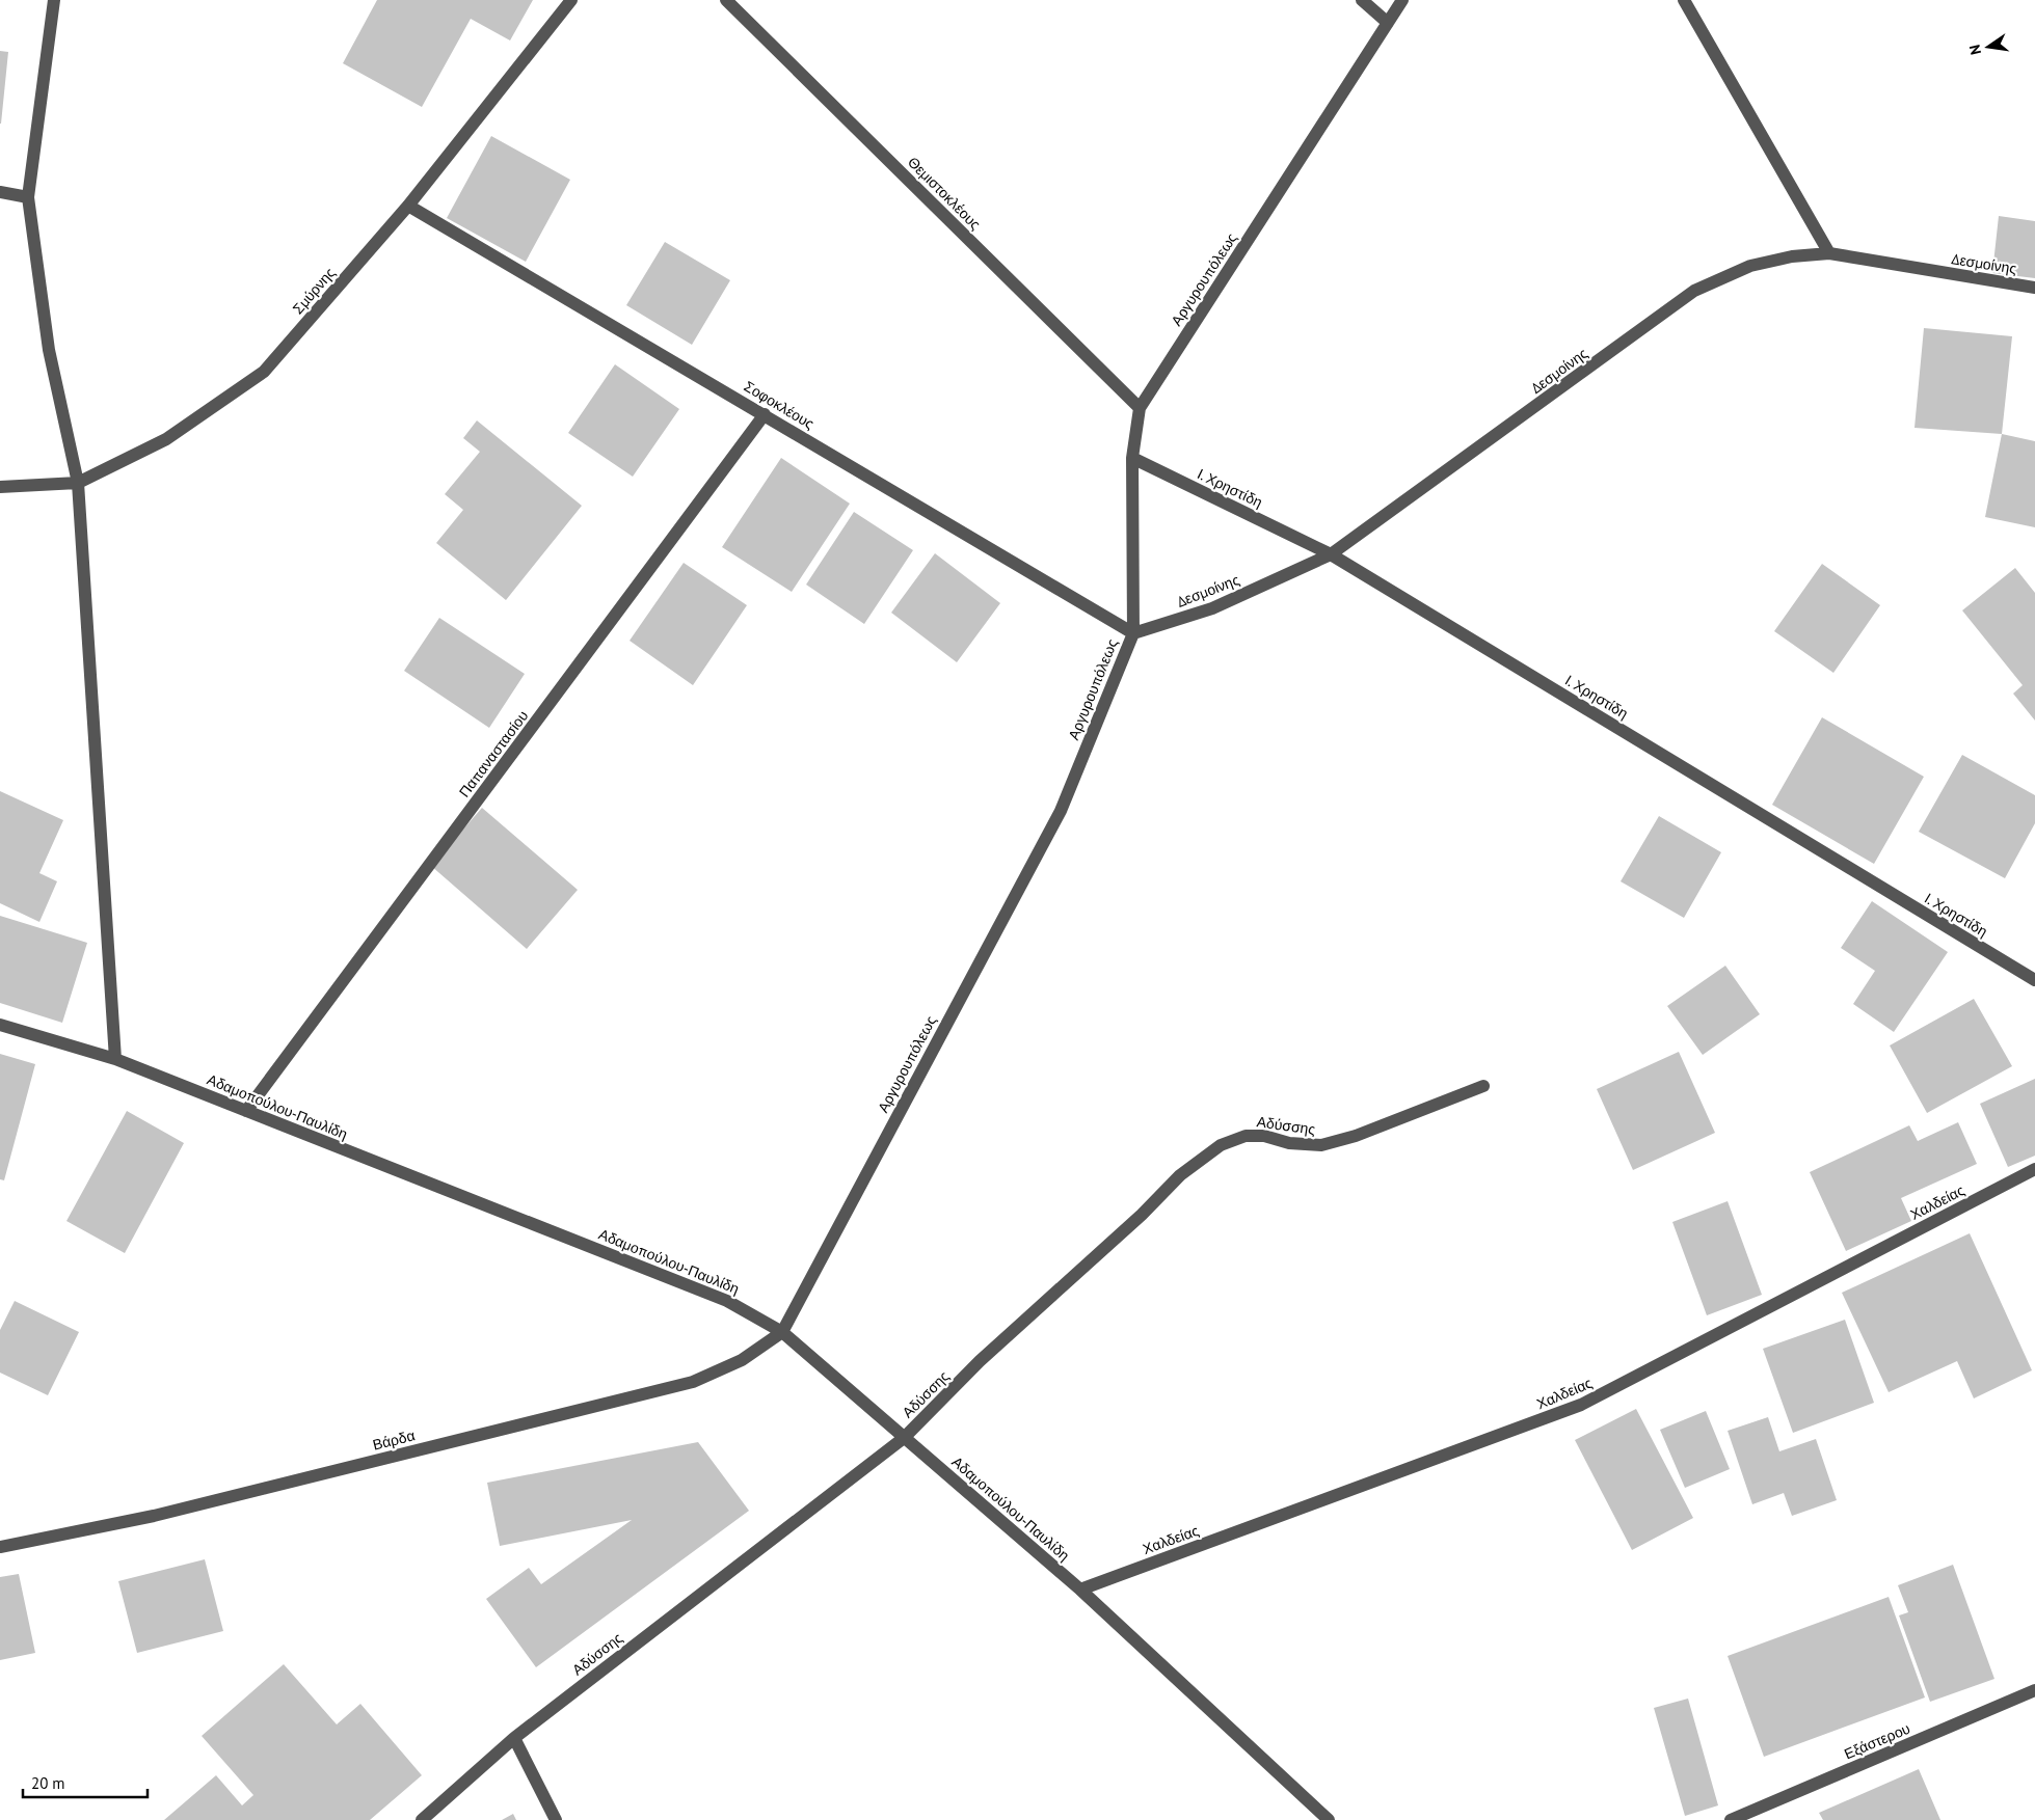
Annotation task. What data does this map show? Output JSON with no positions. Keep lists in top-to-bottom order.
{
  "streets": {
    "street": [
      "Θεμιστοκλέους",
      "Δεσμοίνης",
      "Αργυρουπόλεως",
      "Σμύρνης",
      "Σοφοκλέους",
      "Ι. Χρηστίδη",
      "Παπαναστασίου",
      "Αδαμοπούλου-Παυλίδη",
      "Αδύσσης",
      "Χαλδείας",
      "Βάρδα",
      "Εξάστερου"
    ]
  },
  "crossings": [
    ["Θεμιστοκλέους", "Αργυρουπόλεως"],
    ["Δεσμοίνης", "Αργυρουπόλεως"],
    ["Δεσμοίνης", "Σοφοκλέους"],
    ["Δεσμοίνης", "Ι. Χρηστίδη"],
    ["Αργυρουπόλεως", "Σοφοκλέους"],
    ["Αργυρουπόλεως", "Ι. Χρηστίδη"],
    ["Αργυρουπόλεως", "Αδαμοπούλου-Παυλίδη"],
    ["Αργυρουπόλεως", "Βάρδα"],
    ["Σμύρνης", "Σοφοκλέους"],
    ["Σοφοκλέους", "Παπαναστασίου"],
    ["Παπαναστασίου", "Αδαμοπούλου-Παυλίδη"],
    ["Αδαμοπούλου-Παυλίδη", "Αδύσσης"],
    ["Αδαμοπούλου-Παυλίδη", "Χαλδείας"],
    ["Αδαμοπούλου-Παυλίδη", "Βάρδα"]
  ],
  "scale_bar": "20 m",
  "north": "left"
}
